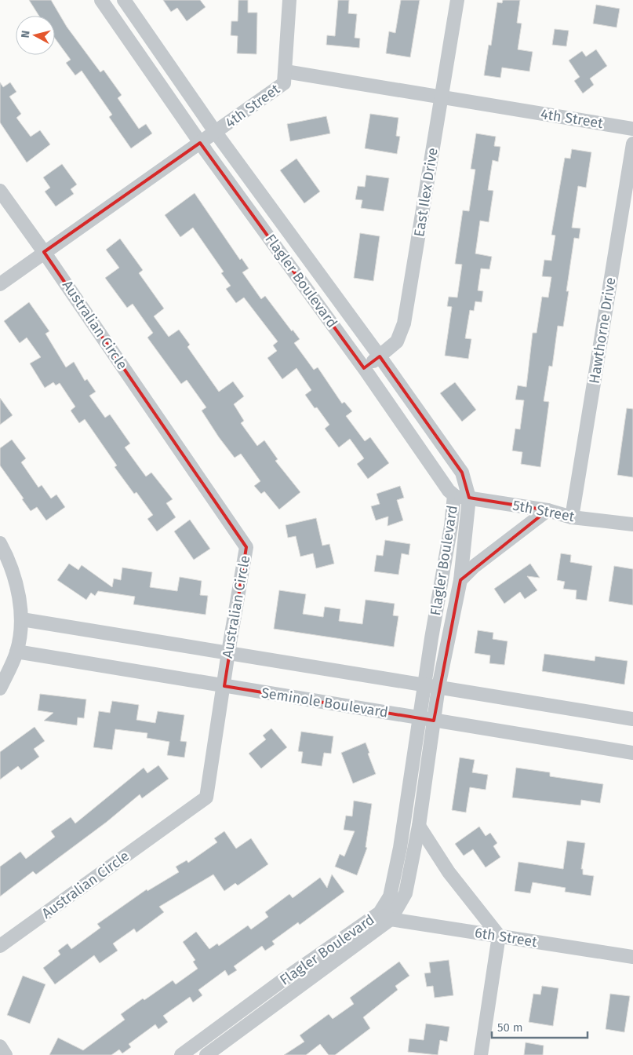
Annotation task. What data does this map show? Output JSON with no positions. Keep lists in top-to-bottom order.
{
  "streets": {
    "street": [
      "4th Street",
      "East Ilex Drive",
      "Flagler Boulevard",
      "Australian Circle",
      "Hawthorne Drive",
      "5th Street",
      "Seminole Boulevard",
      "6th Street"
    ]
  },
  "crossings": [
    ["4th Street", "East Ilex Drive"],
    ["4th Street", "Flagler Boulevard"],
    ["4th Street", "Australian Circle"],
    ["East Ilex Drive", "Flagler Boulevard"],
    ["Flagler Boulevard", "5th Street"],
    ["Flagler Boulevard", "Seminole Boulevard"],
    ["Flagler Boulevard", "6th Street"],
    ["Australian Circle", "Seminole Boulevard"],
    ["Hawthorne Drive", "5th Street"]
  ],
  "scale_bar": "50 m",
  "north": "left"
}
